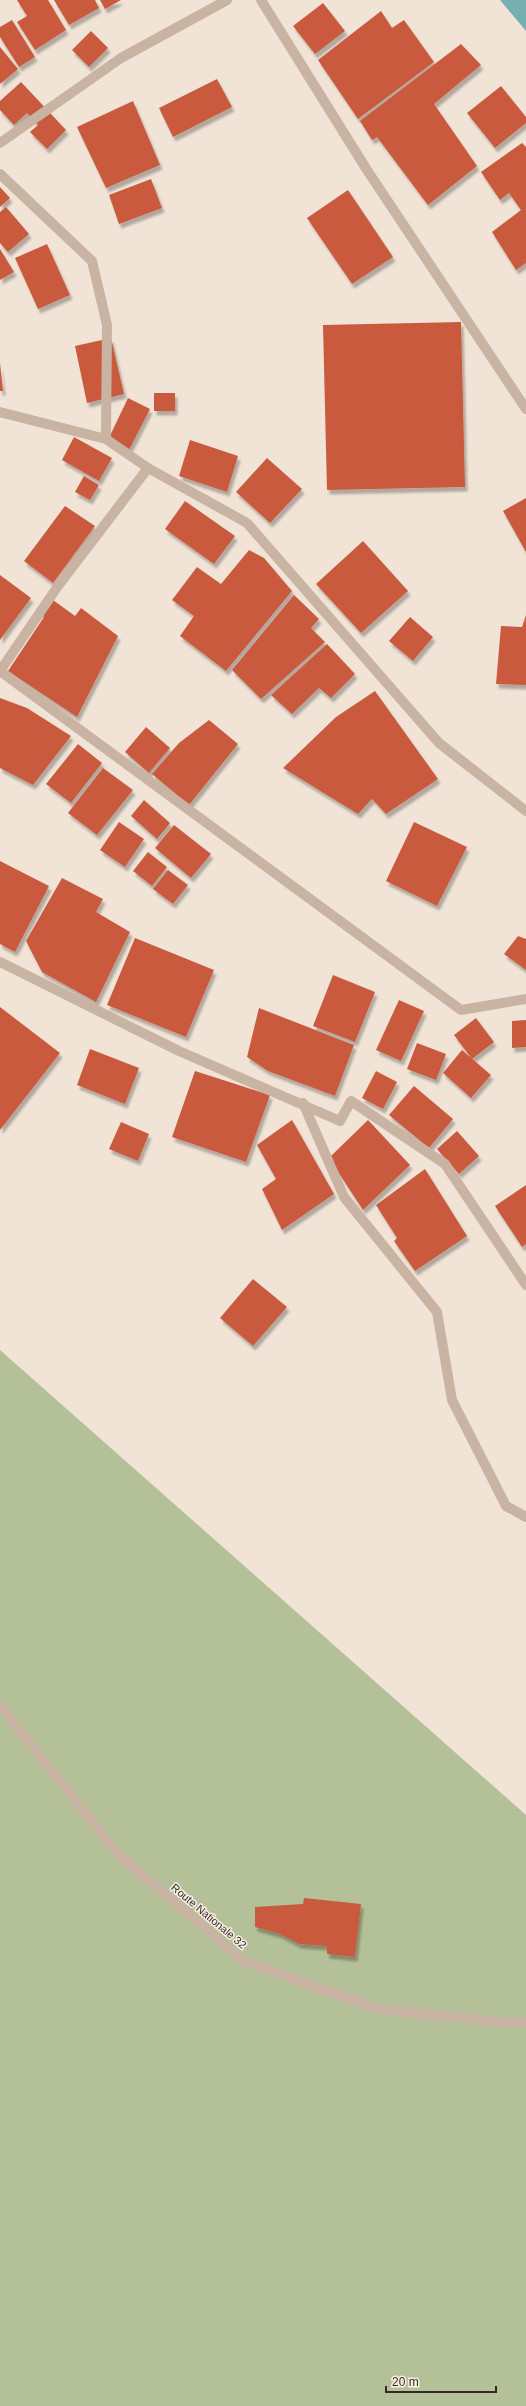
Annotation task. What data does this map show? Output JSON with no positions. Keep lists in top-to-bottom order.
{
  "streets": {
    "street": ["Route Nationale 32"]
  },
  "scale_bar": "20 m"
}
